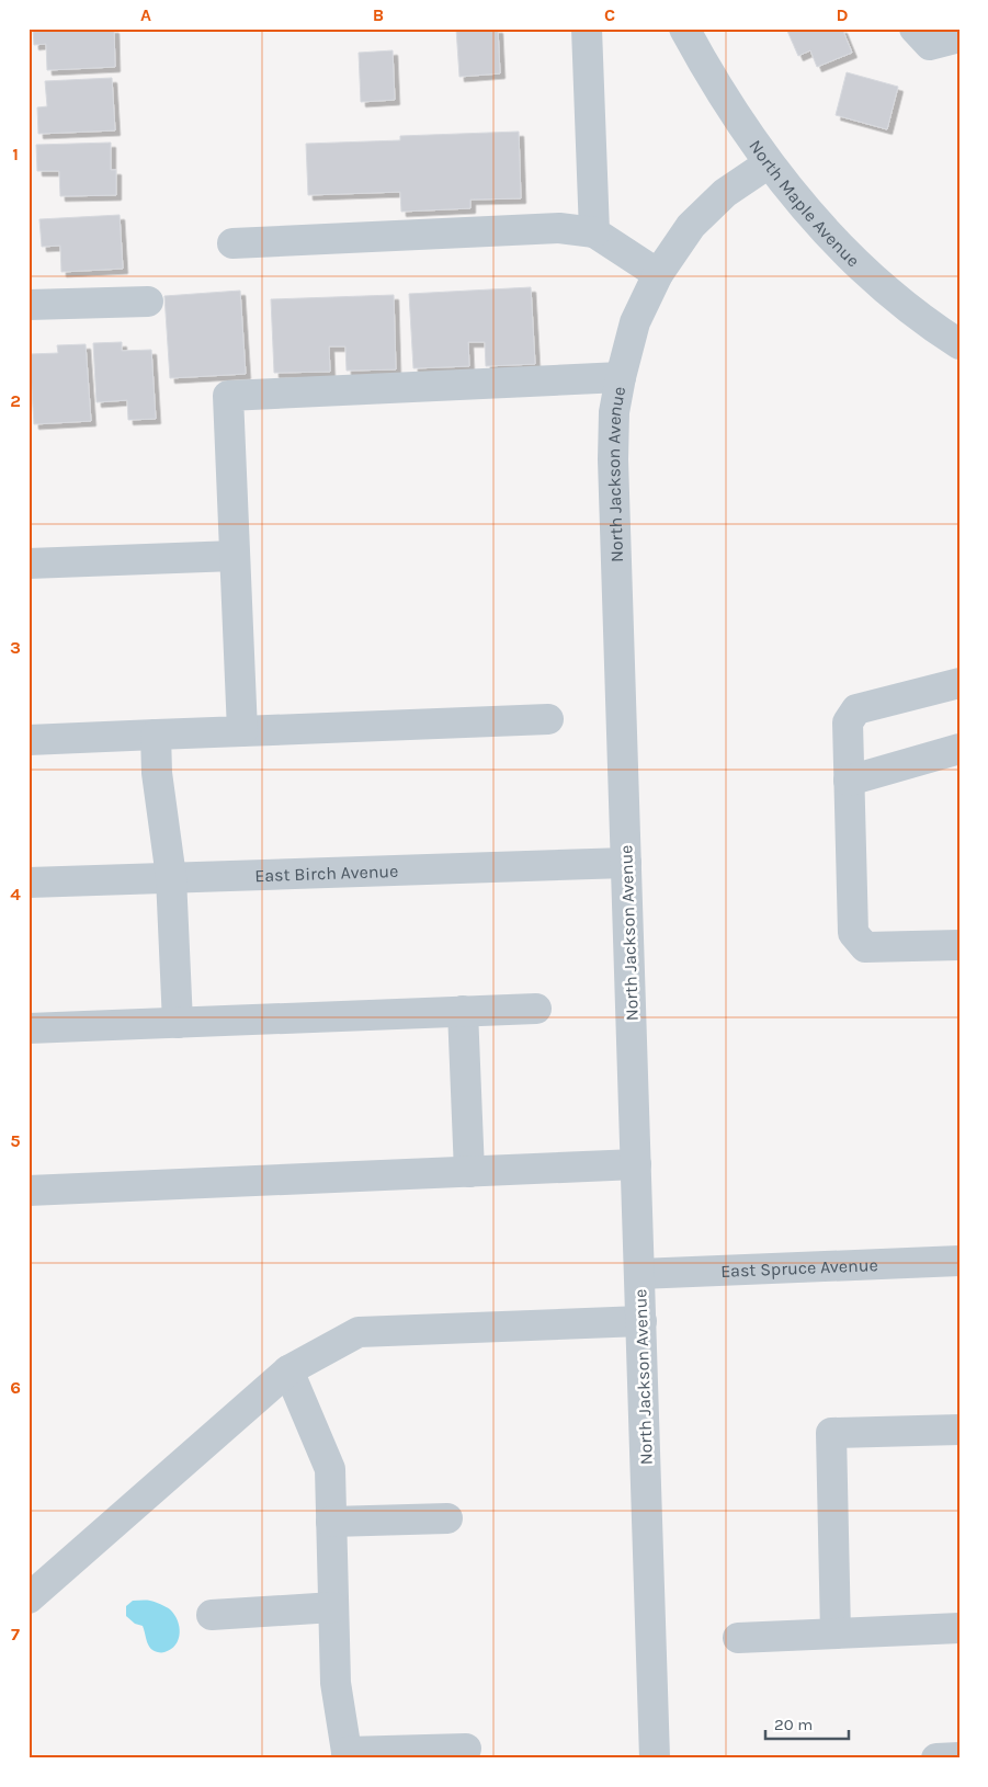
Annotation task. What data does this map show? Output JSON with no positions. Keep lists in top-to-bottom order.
{
  "streets": {
    "street": [
      "North Maple Avenue",
      "North Jackson Avenue",
      "East Birch Avenue",
      "East Spruce Avenue"
    ]
  },
  "crossings": [
    ["North Maple Avenue", "North Jackson Avenue"],
    ["North Jackson Avenue", "East Birch Avenue"],
    ["North Jackson Avenue", "East Spruce Avenue"]
  ],
  "scale_bar": "20 m",
  "grid": {
    "columns": [
      "A",
      "B",
      "C",
      "D"
    ],
    "rows": [
      "1",
      "2",
      "3",
      "4",
      "5",
      "6",
      "7"
    ]
  }
}
